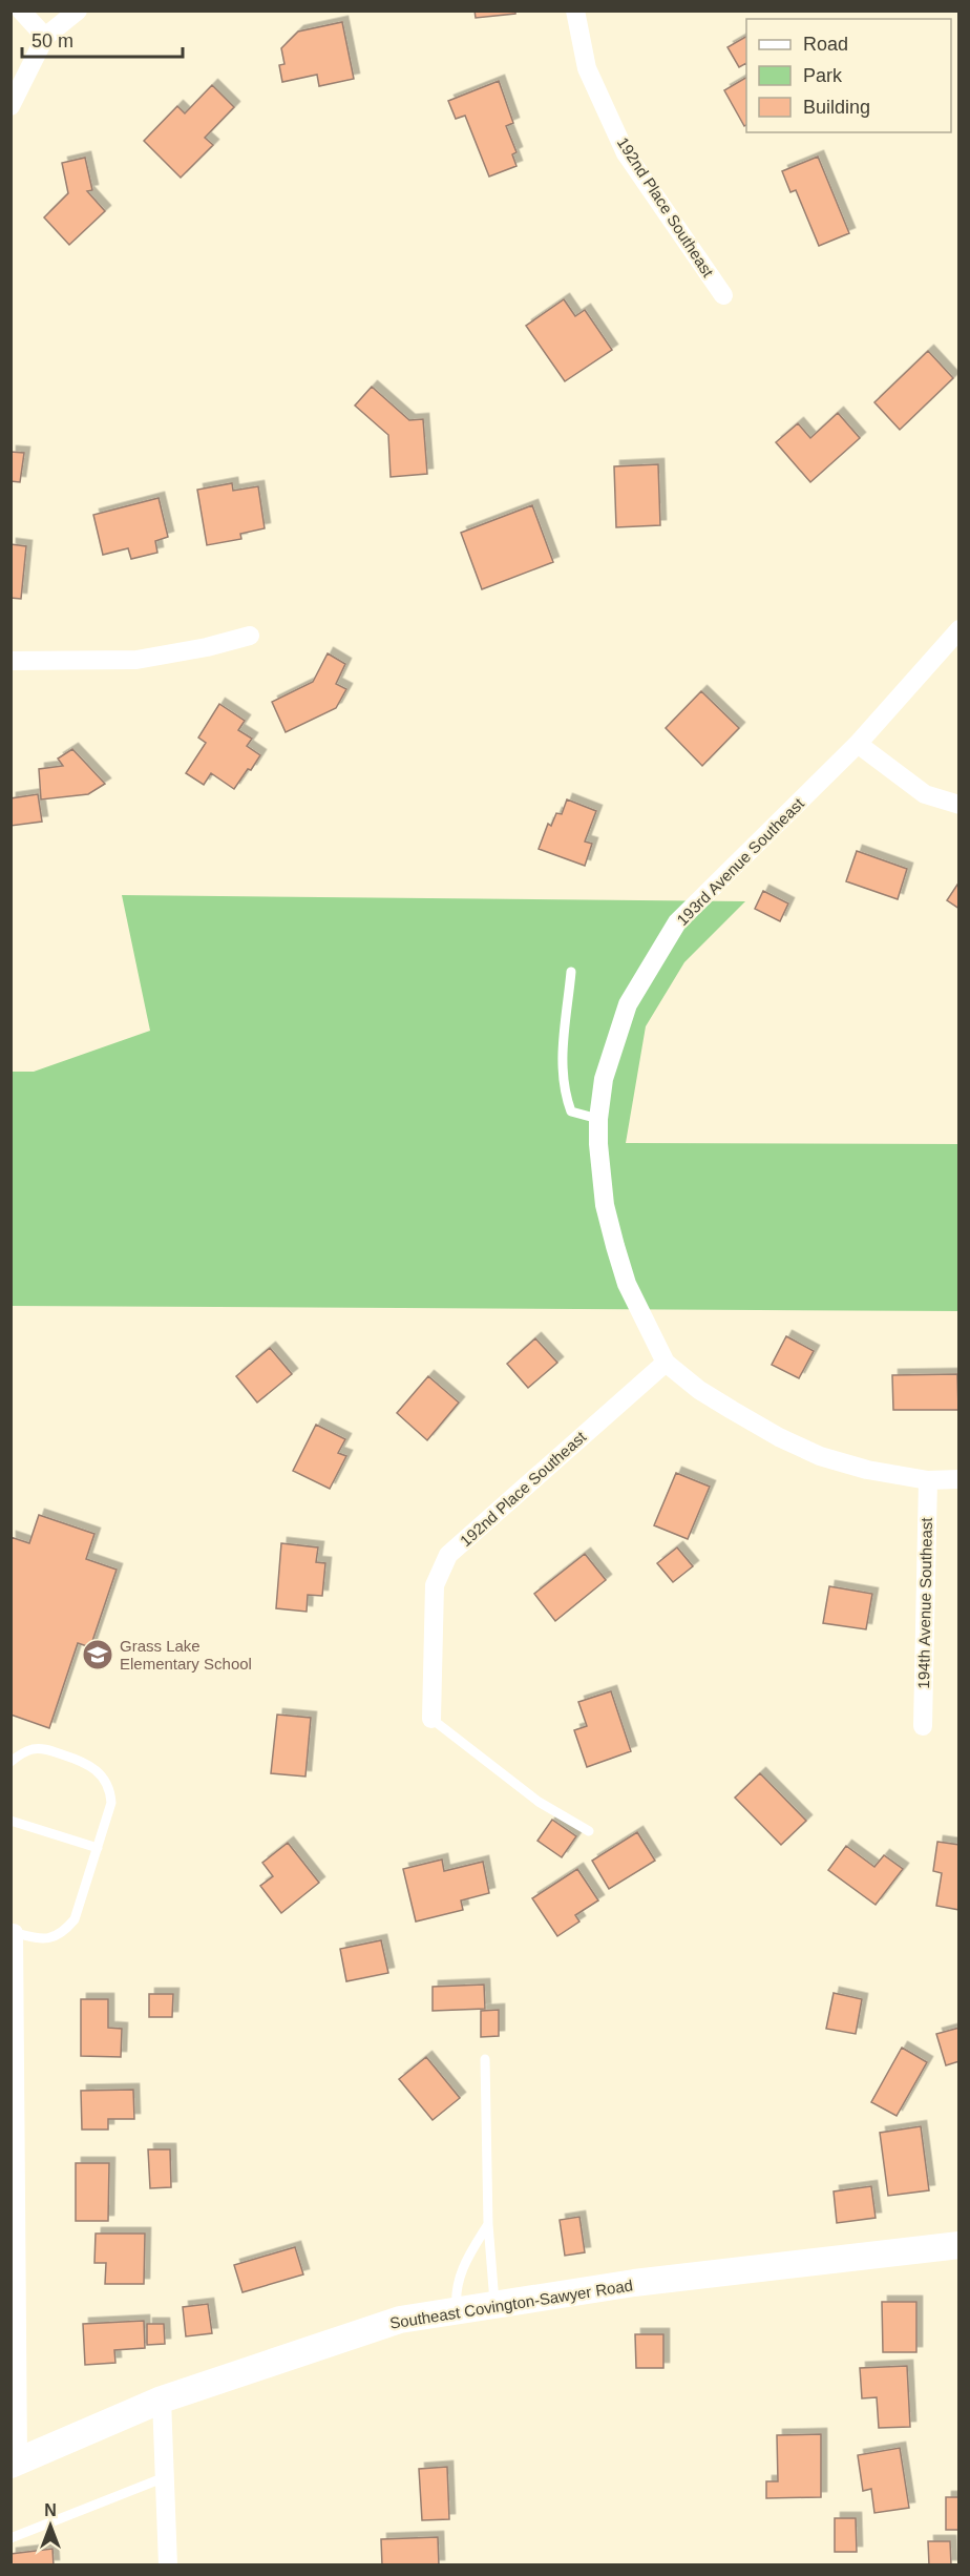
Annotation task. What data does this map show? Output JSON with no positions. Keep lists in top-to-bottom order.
{
  "streets": {
    "street": [
      "192nd Place Southeast",
      "193rd Avenue Southeast",
      "194th Avenue Southeast",
      "Southeast Covington-Sawyer Road"
    ]
  },
  "crossings": [
    ["192nd Place Southeast", "193rd Avenue Southeast"],
    ["193rd Avenue Southeast", "194th Avenue Southeast"]
  ],
  "places": {
    "school or university": ["Grass Lake Elementary School"]
  },
  "legend": ["Road", "Park", "Building"],
  "scale_bar": "50 m",
  "north": "top"
}
